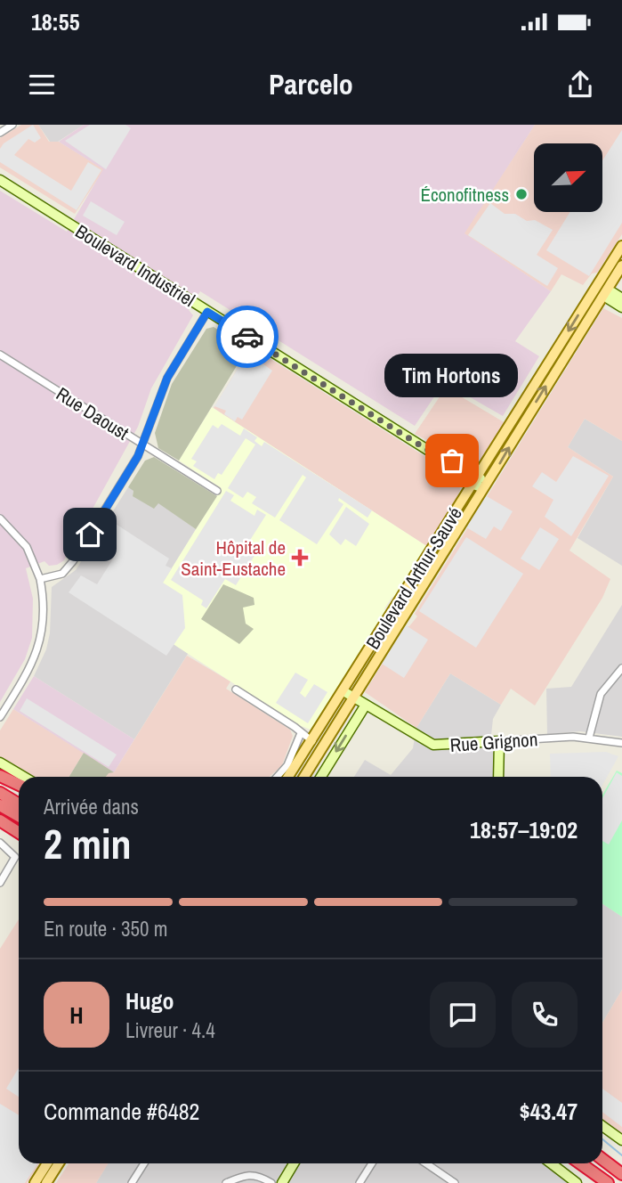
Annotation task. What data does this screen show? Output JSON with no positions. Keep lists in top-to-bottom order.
{
  "streets": {
    "main road": ["Boulevard Arthur-Sauvé"],
    "street": ["Boulevard Industriel", "Rue Daoust", "Rue Grignon"]
  },
  "crossings": [
    ["Boulevard Industriel", "Boulevard Arthur-Sauvé"],
    ["Boulevard Arthur-Sauvé", "Rue Grignon"]
  ],
  "places": {
    "other": ["Éconofitness", "Tim Hortons"],
    "health": ["Hôpital de Saint-Eustache"]
  },
  "north": "top right",
  "page": {
    "status": "18:55",
    "header": "Parcelo",
    "bubble": "Tim Hortons",
    "heading": ["2 min", "Arrivée dans", "18:57–19:02"],
    "panel": [
      "Hugo",
      "Livreur · 4.4",
      "Commande #6482",
      "$43.47"
    ],
    "bar": "En route · 350 m",
    "round": "H"
  }
}
